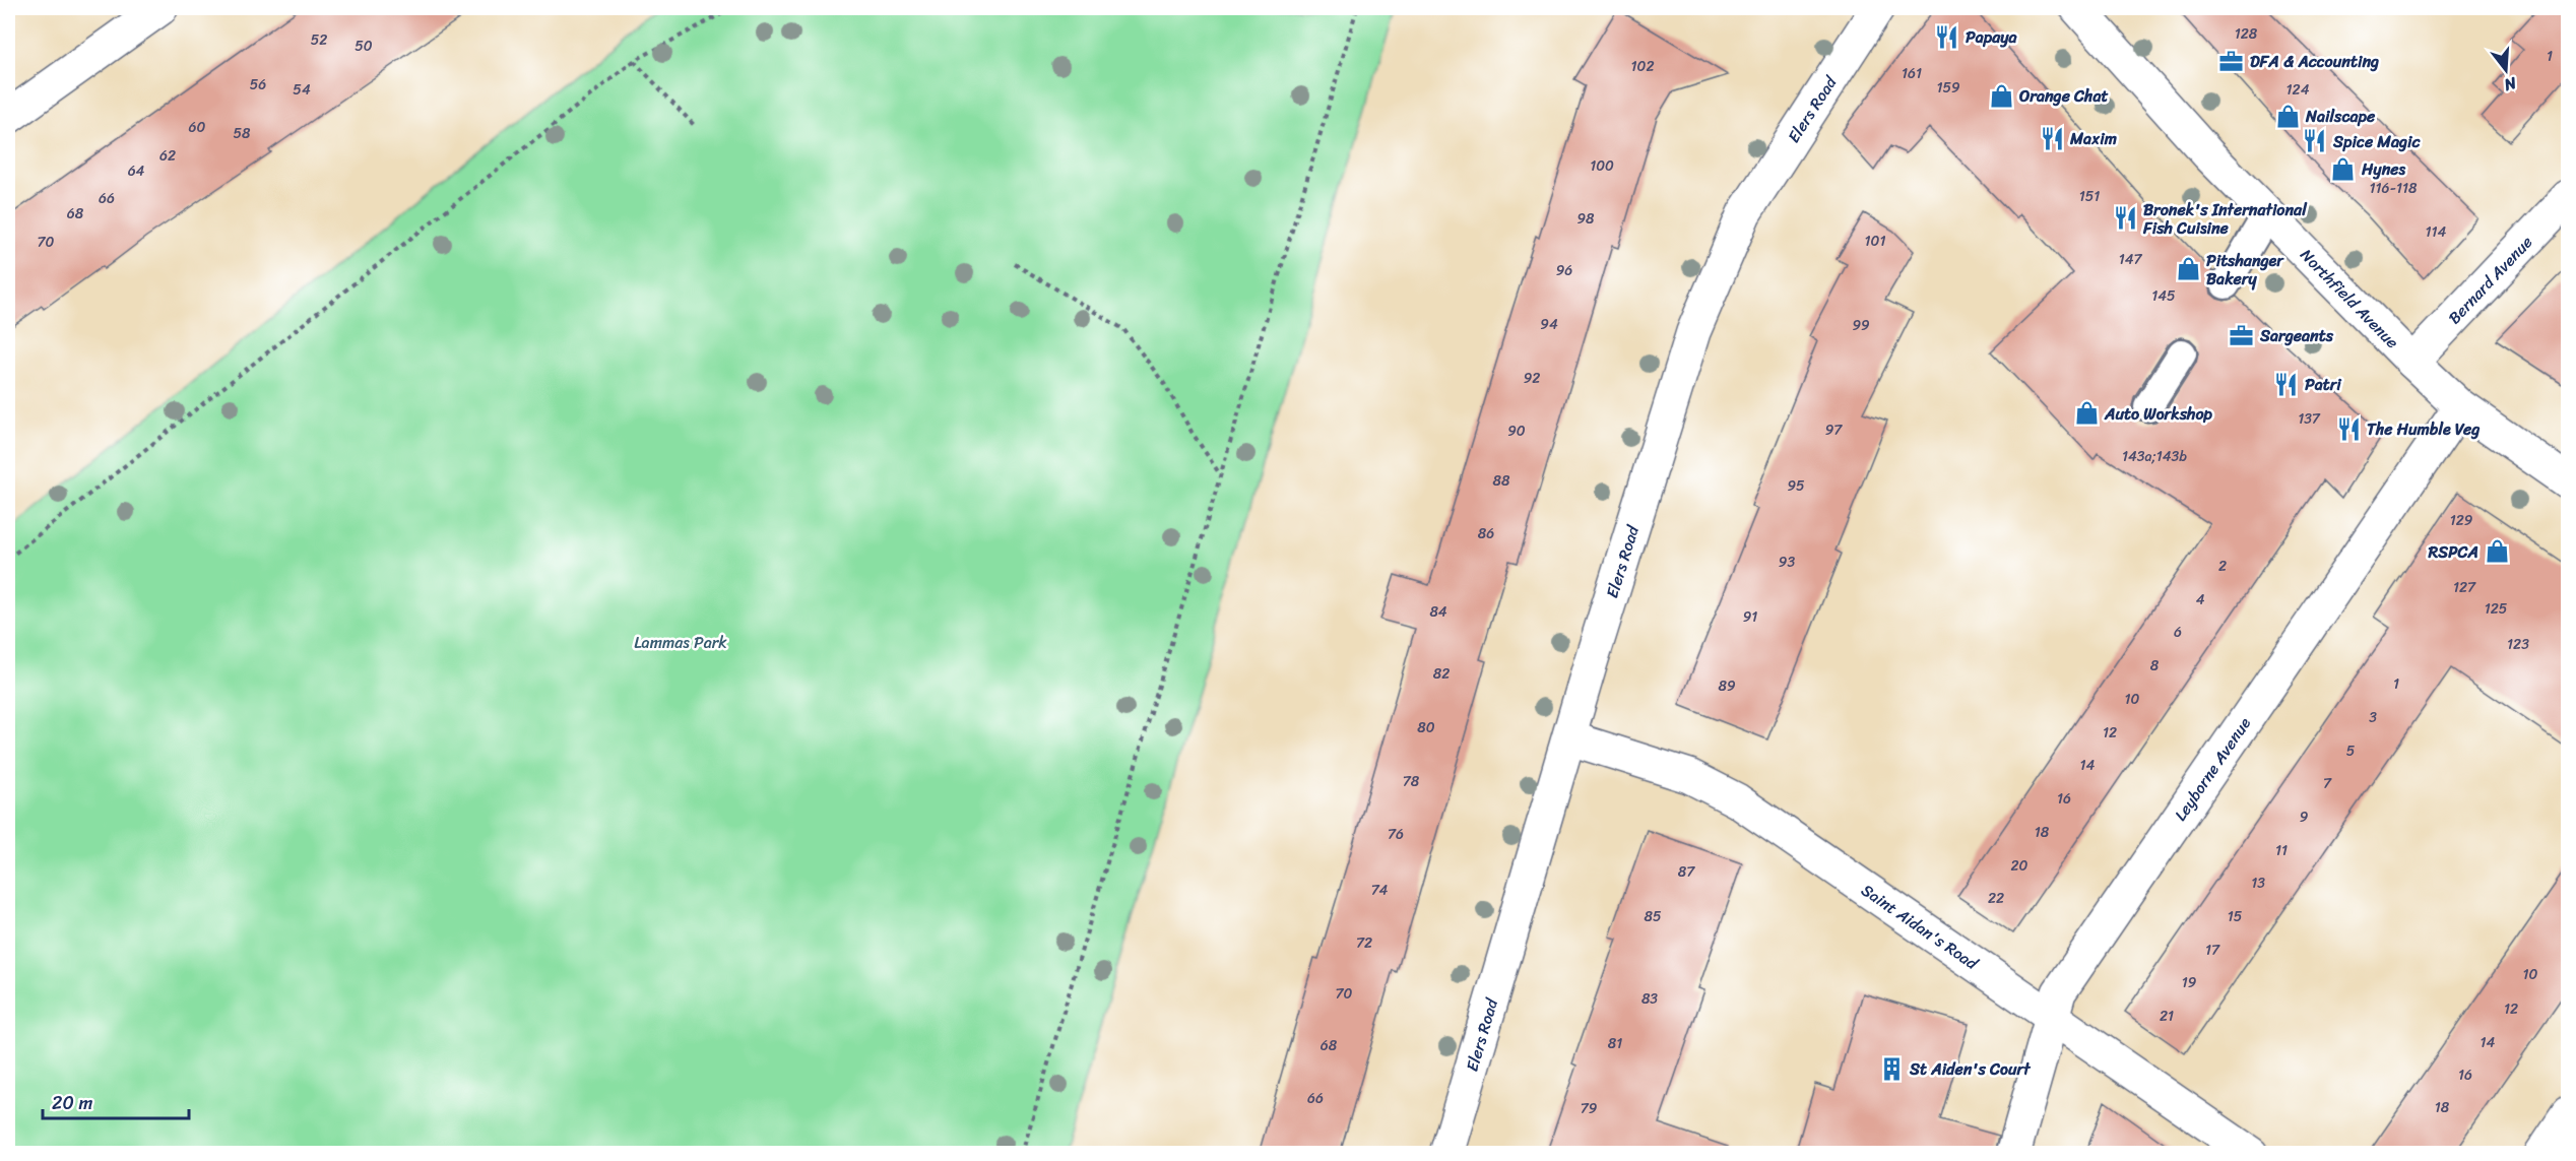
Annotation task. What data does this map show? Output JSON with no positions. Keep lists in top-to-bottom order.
{
  "streets": {
    "street": [
      "Elers Road",
      "Bernard Avenue",
      "Northfield Avenue",
      "Leyborne Avenue",
      "Saint Aidan's Road"
    ]
  },
  "crossings": [
    ["Elers Road", "Saint Aidan's Road"],
    ["Bernard Avenue", "Northfield Avenue"],
    ["Northfield Avenue", "Leyborne Avenue"],
    ["Leyborne Avenue", "Saint Aidan's Road"]
  ],
  "parks": ["Lammas Park"],
  "places": {
    "restaurant": [
      "Papaya",
      "Maxim",
      "Spice Magic",
      "Bronek's International Fish Cuisine",
      "Patri",
      "The Humble Veg"
    ],
    "office": ["DFA & Accounting", "Sargeants"],
    "shop": [
      "Orange Chat",
      "Nailscape",
      "Hynes",
      "Pitshanger Bakery",
      "Auto Workshop",
      "RSPCA"
    ],
    "building": ["St Aiden's Court"]
  },
  "house_numbers": [
    "128",
    "52",
    "50",
    "1",
    "102",
    "161",
    "56",
    "159",
    "54",
    "124",
    "60",
    "58",
    "62",
    "100",
    "64",
    "116-118",
    "151",
    "66",
    "68",
    "98",
    "114",
    "101",
    "70",
    "147",
    "96",
    "145",
    "94",
    "99",
    "92",
    "137",
    "97",
    "90",
    "143a;143b",
    "88",
    "95",
    "129",
    "86",
    "93",
    "2",
    "127",
    "4",
    "125",
    "84",
    "91",
    "6",
    "123",
    "8",
    "82",
    "1",
    "89",
    "10",
    "3",
    "80",
    "12",
    "5",
    "14",
    "78",
    "7",
    "16",
    "9",
    "18",
    "76",
    "11",
    "20",
    "87",
    "13",
    "74",
    "22",
    "85",
    "15",
    "72",
    "17",
    "10",
    "19",
    "70",
    "83",
    "12",
    "21",
    "14",
    "81",
    "68",
    "16",
    "66",
    "18",
    "79"
  ],
  "scale_bar": "20 m",
  "north": "bottom"
}
